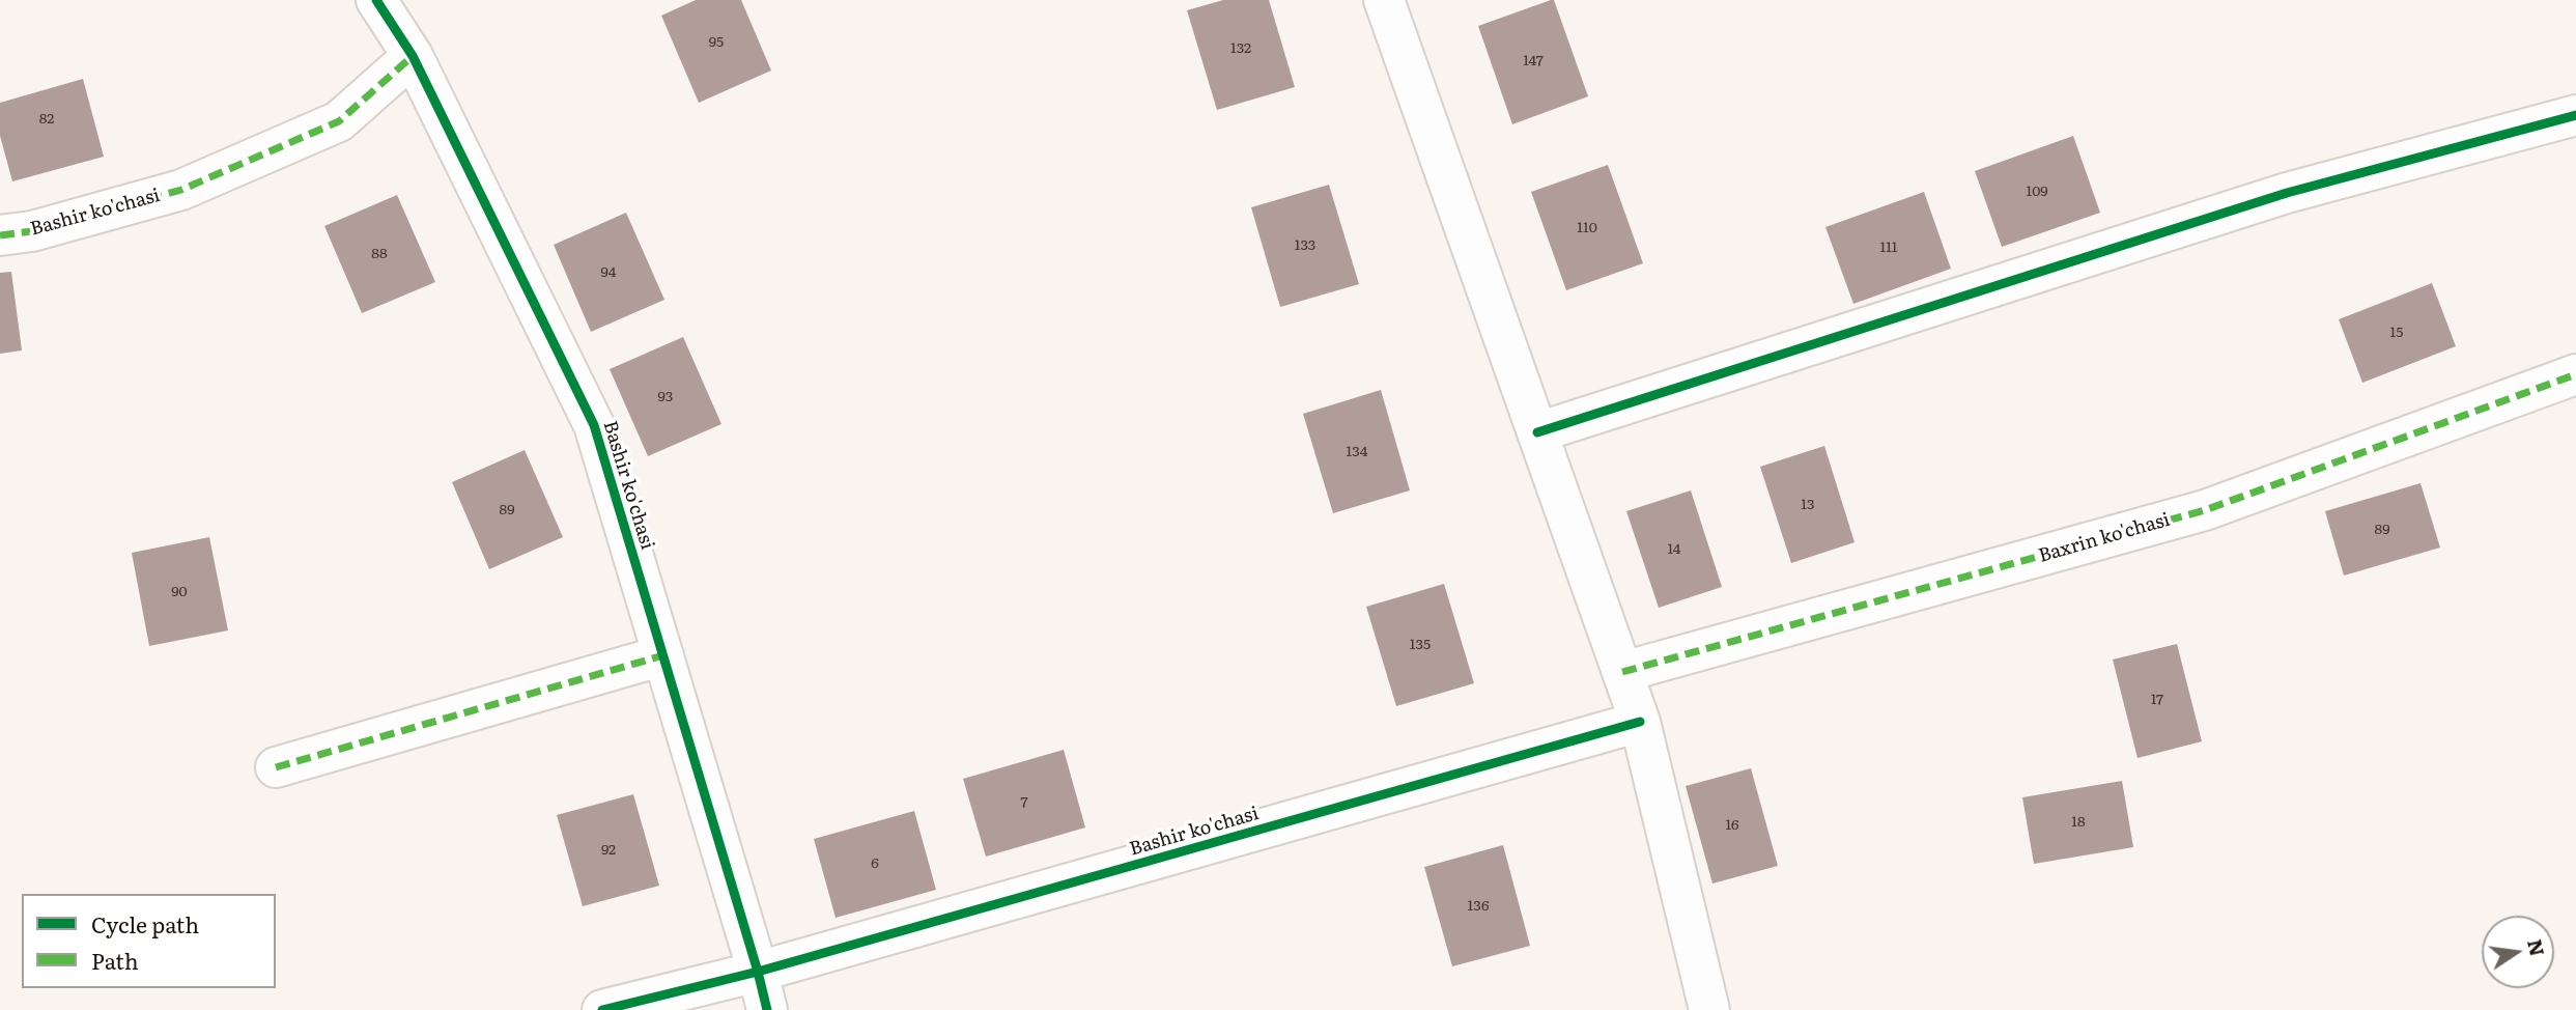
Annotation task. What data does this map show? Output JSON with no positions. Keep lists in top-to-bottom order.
{
  "streets": {
    "street": ["Bashir ko'chasi", "Baxrin ko'chasi"]
  },
  "house_numbers": [
    "95",
    "132",
    "147",
    "82",
    "109",
    "110",
    "133",
    "111",
    "88",
    "94",
    "15",
    "93",
    "134",
    "13",
    "89",
    "89",
    "14",
    "90",
    "135",
    "17",
    "7",
    "18",
    "16",
    "92",
    "6",
    "136"
  ],
  "legend": ["Cycle path", "Path"],
  "north": "right"
}
